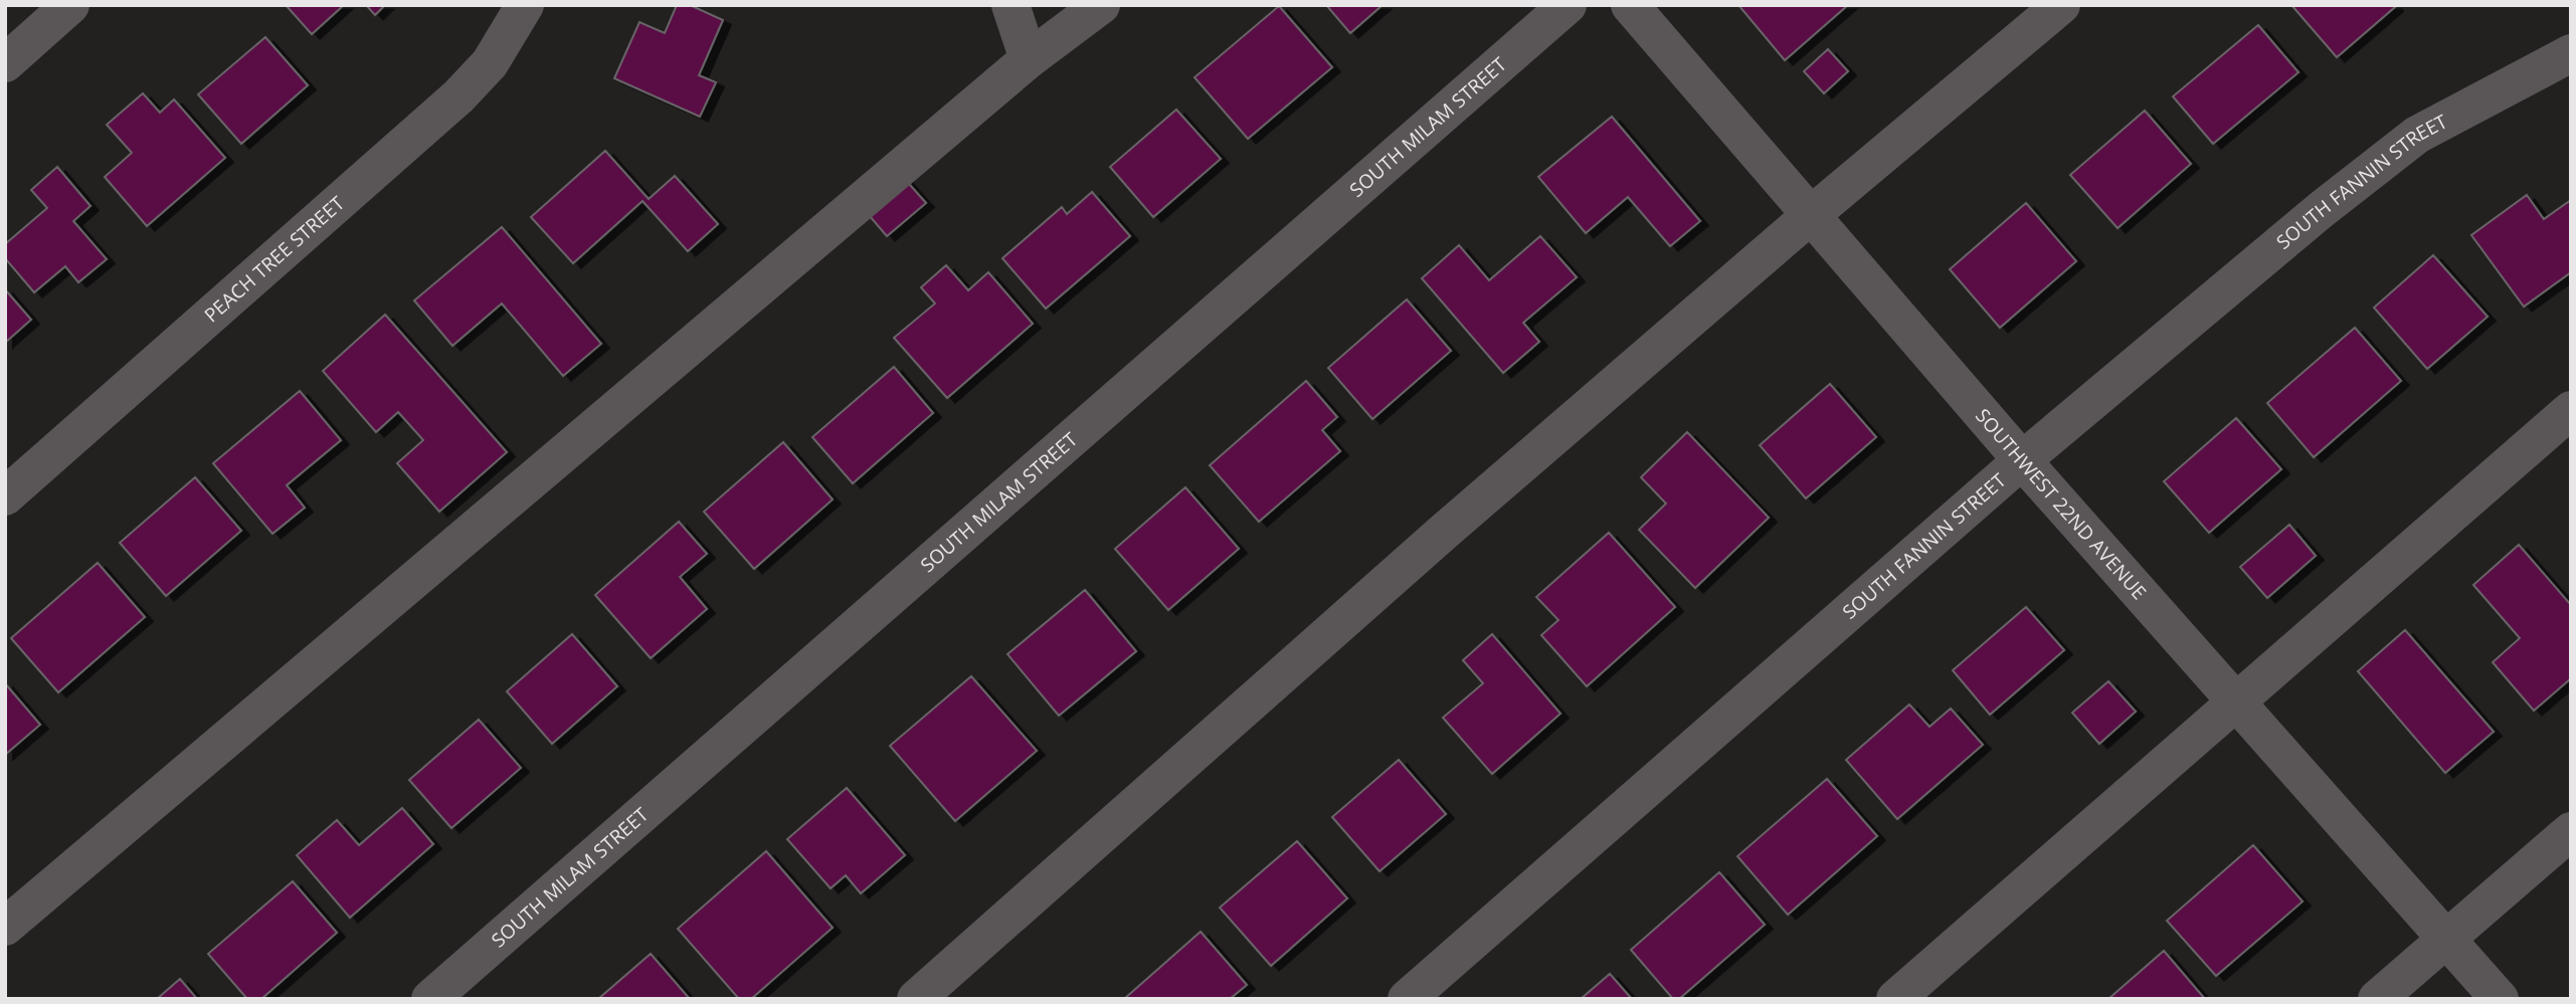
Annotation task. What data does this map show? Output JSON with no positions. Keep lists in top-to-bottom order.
{
  "streets": {
    "street": [
      "SOUTH MILAM STREET",
      "SOUTH FANNIN STREET",
      "PEACH TREE STREET",
      "SOUTHWEST 22ND AVENUE"
    ]
  },
  "crossings": [
    ["SOUTH FANNIN STREET", "SOUTHWEST 22ND AVENUE"]
  ]
}
